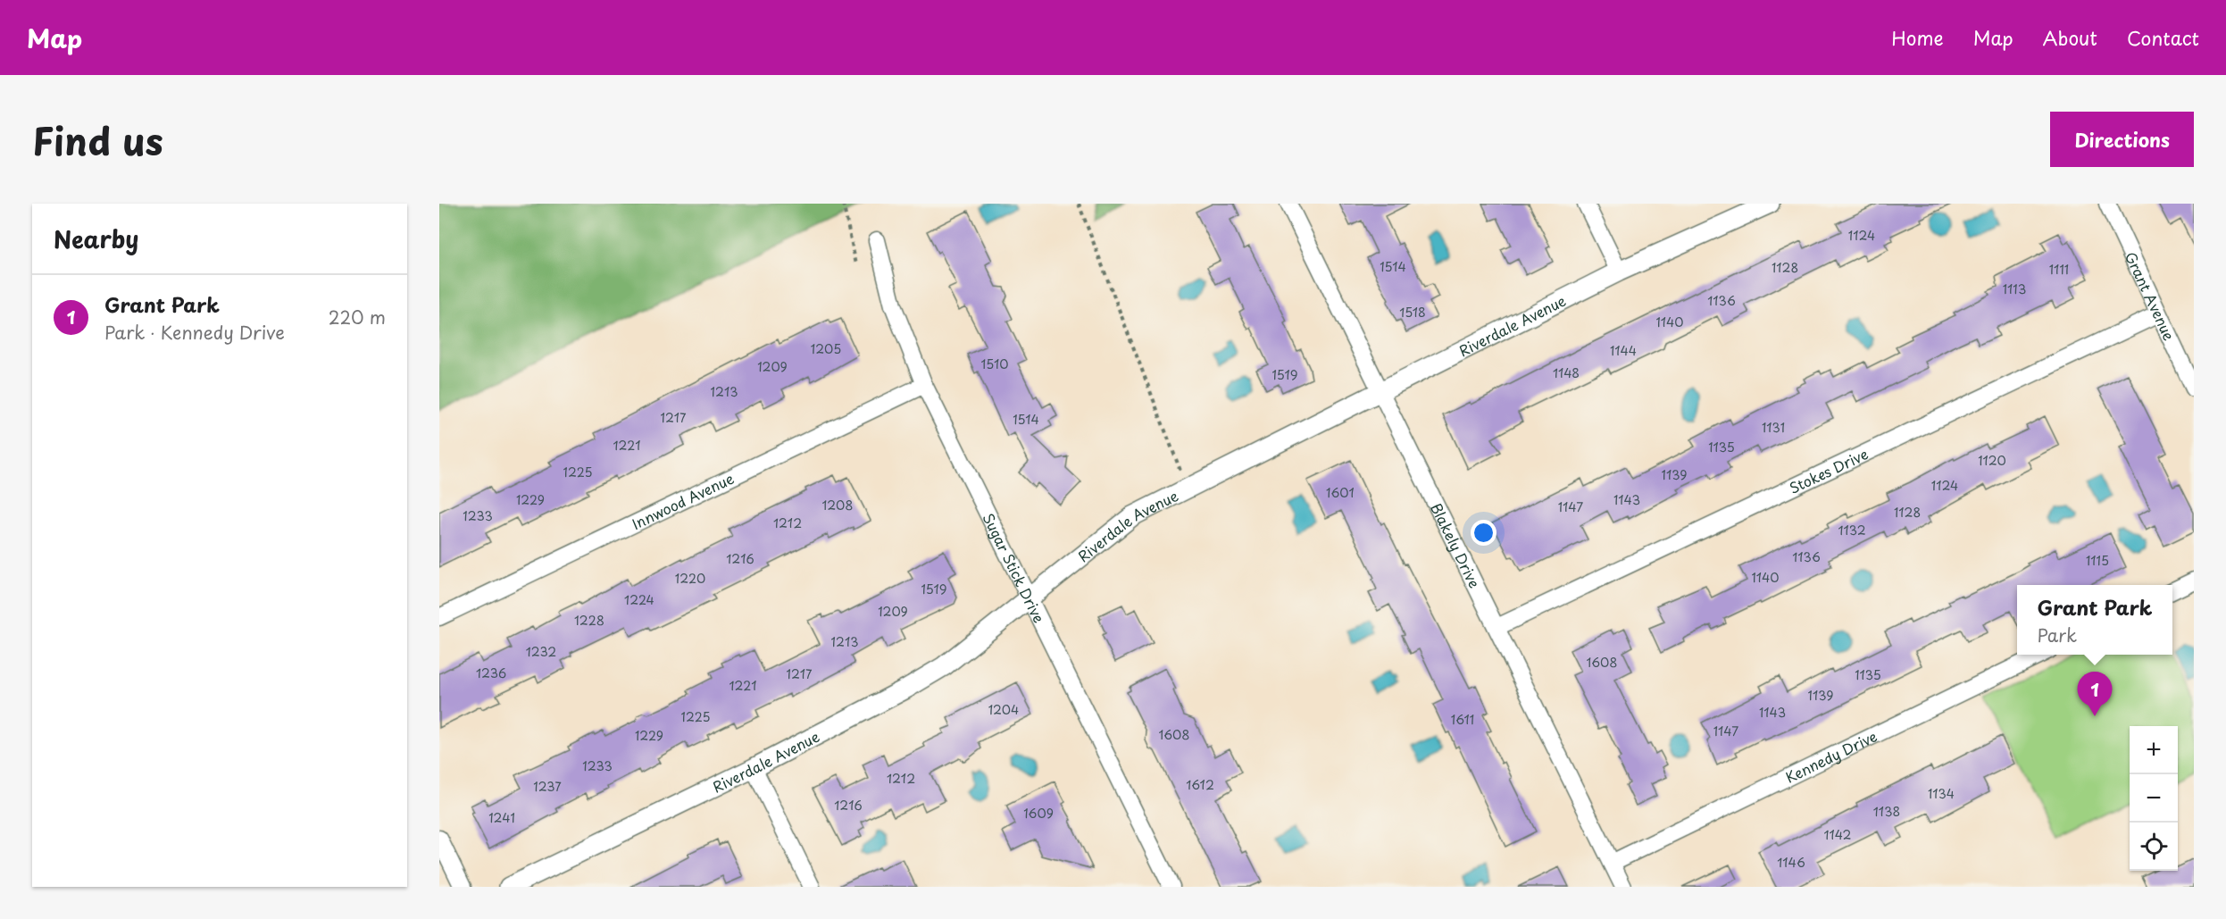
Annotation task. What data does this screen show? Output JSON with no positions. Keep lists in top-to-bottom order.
{
  "streets": {
    "street": [
      "Grant Avenue",
      "Riverdale Avenue",
      "Stokes Drive",
      "Innwood Avenue",
      "Blakely Drive",
      "Sugar Stick Drive",
      "Kennedy Drive"
    ]
  },
  "crossings": [
    ["Grant Avenue", "Stokes Drive"],
    ["Riverdale Avenue", "Blakely Drive"],
    ["Riverdale Avenue", "Sugar Stick Drive"],
    ["Stokes Drive", "Blakely Drive"],
    ["Innwood Avenue", "Sugar Stick Drive"],
    ["Blakely Drive", "Kennedy Drive"]
  ],
  "house_numbers": [
    "1124",
    "1514",
    "1128",
    "1111",
    "1113",
    "1136",
    "1518",
    "1140",
    "1205",
    "1144",
    "1510",
    "1209",
    "1148",
    "1519",
    "1213",
    "1217",
    "1514",
    "1131",
    "1221",
    "1135",
    "1120",
    "1225",
    "1139",
    "1124",
    "1601",
    "1229",
    "1143",
    "1208",
    "1147",
    "1128",
    "1233",
    "1212",
    "1132",
    "1136",
    "1216",
    "1115",
    "1140",
    "1220",
    "1519",
    "1224",
    "1209",
    "1228",
    "1213",
    "1232",
    "1608",
    "1236",
    "1217",
    "1135",
    "1221",
    "1139",
    "1204",
    "1143",
    "1225",
    "1611",
    "1147",
    "1608",
    "1229",
    "1233",
    "1212",
    "1612",
    "1237",
    "1134",
    "1216",
    "1138",
    "1609",
    "1241",
    "1142",
    "1146"
  ],
  "page": {
    "header": "Map",
    "nav": [
      "Home",
      "Map",
      "About",
      "Contact"
    ],
    "title": "Find us",
    "buttons": "Directions",
    "heading": "Nearby",
    "list": [
      {
        "mark": "1",
        "name": "Grant Park",
        "note": "Park · Kennedy Drive",
        "value": "220 m"
      }
    ],
    "popup": ["Grant Park", "Park"],
    "pins": "1",
    "map_buttons": ["+", "−"]
  }
}
